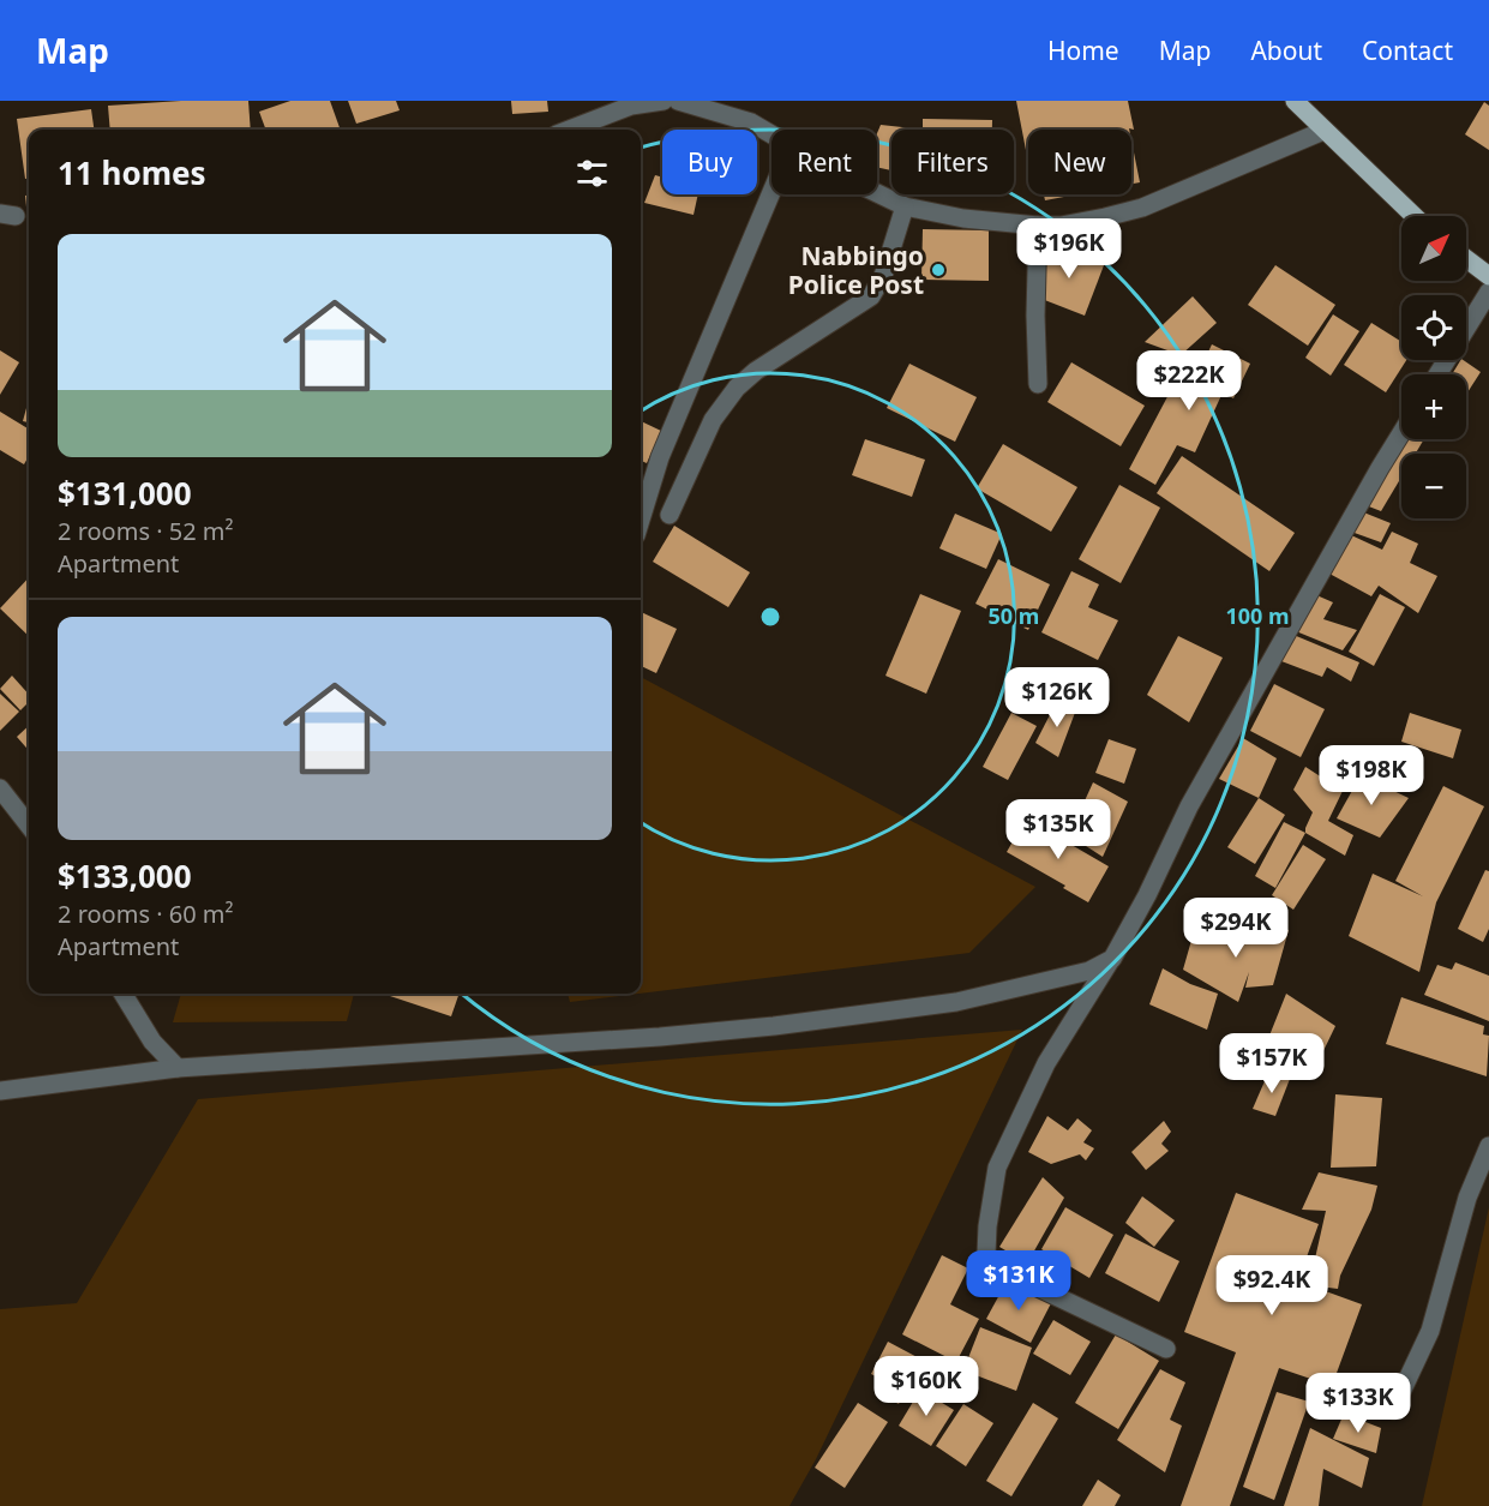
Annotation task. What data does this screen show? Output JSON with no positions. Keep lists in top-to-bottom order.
{
  "places": ["Nabbingo Police Post"],
  "north": "top right",
  "page": {
    "header": "Map",
    "nav": [
      "Home",
      "Map",
      "About",
      "Contact"
    ],
    "chip": [
      "Buy",
      "Rent",
      "Filters",
      "New"
    ],
    "heading": "11 homes",
    "map_buttons": ["+", "−"],
    "list": [
      {
        "name": "$131,000",
        "note": "2 rooms · 52 m² · Apartment"
      },
      {
        "name": "$133,000",
        "note": "2 rooms · 60 m² · Apartment"
      }
    ],
    "price": [
      "$196K",
      "$222K",
      "$126K",
      "$198K",
      "$135K",
      "$294K",
      "$157K",
      "$131K",
      "$92.4K",
      "$160K",
      "$133K"
    ]
  },
  "rings": ["50 m", "100 m"]
}
